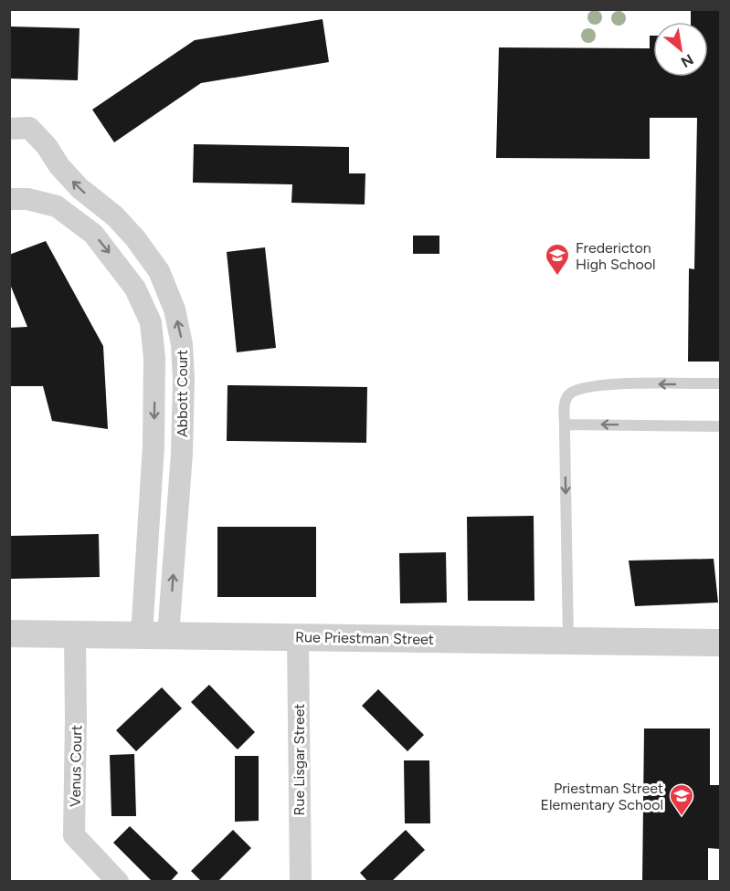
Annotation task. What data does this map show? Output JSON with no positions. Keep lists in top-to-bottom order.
{
  "streets": {
    "street": [
      "Abbott Court",
      "Rue Priestman Street",
      "Rue Lisgar Street",
      "Venus Court"
    ]
  },
  "crossings": [
    ["Abbott Court", "Rue Priestman Street"],
    ["Rue Priestman Street", "Rue Lisgar Street"],
    ["Rue Priestman Street", "Venus Court"]
  ],
  "places": {
    "school or university": ["Fredericton High School", "Priestman Street Elementary School"]
  },
  "north": "bottom right"
}
